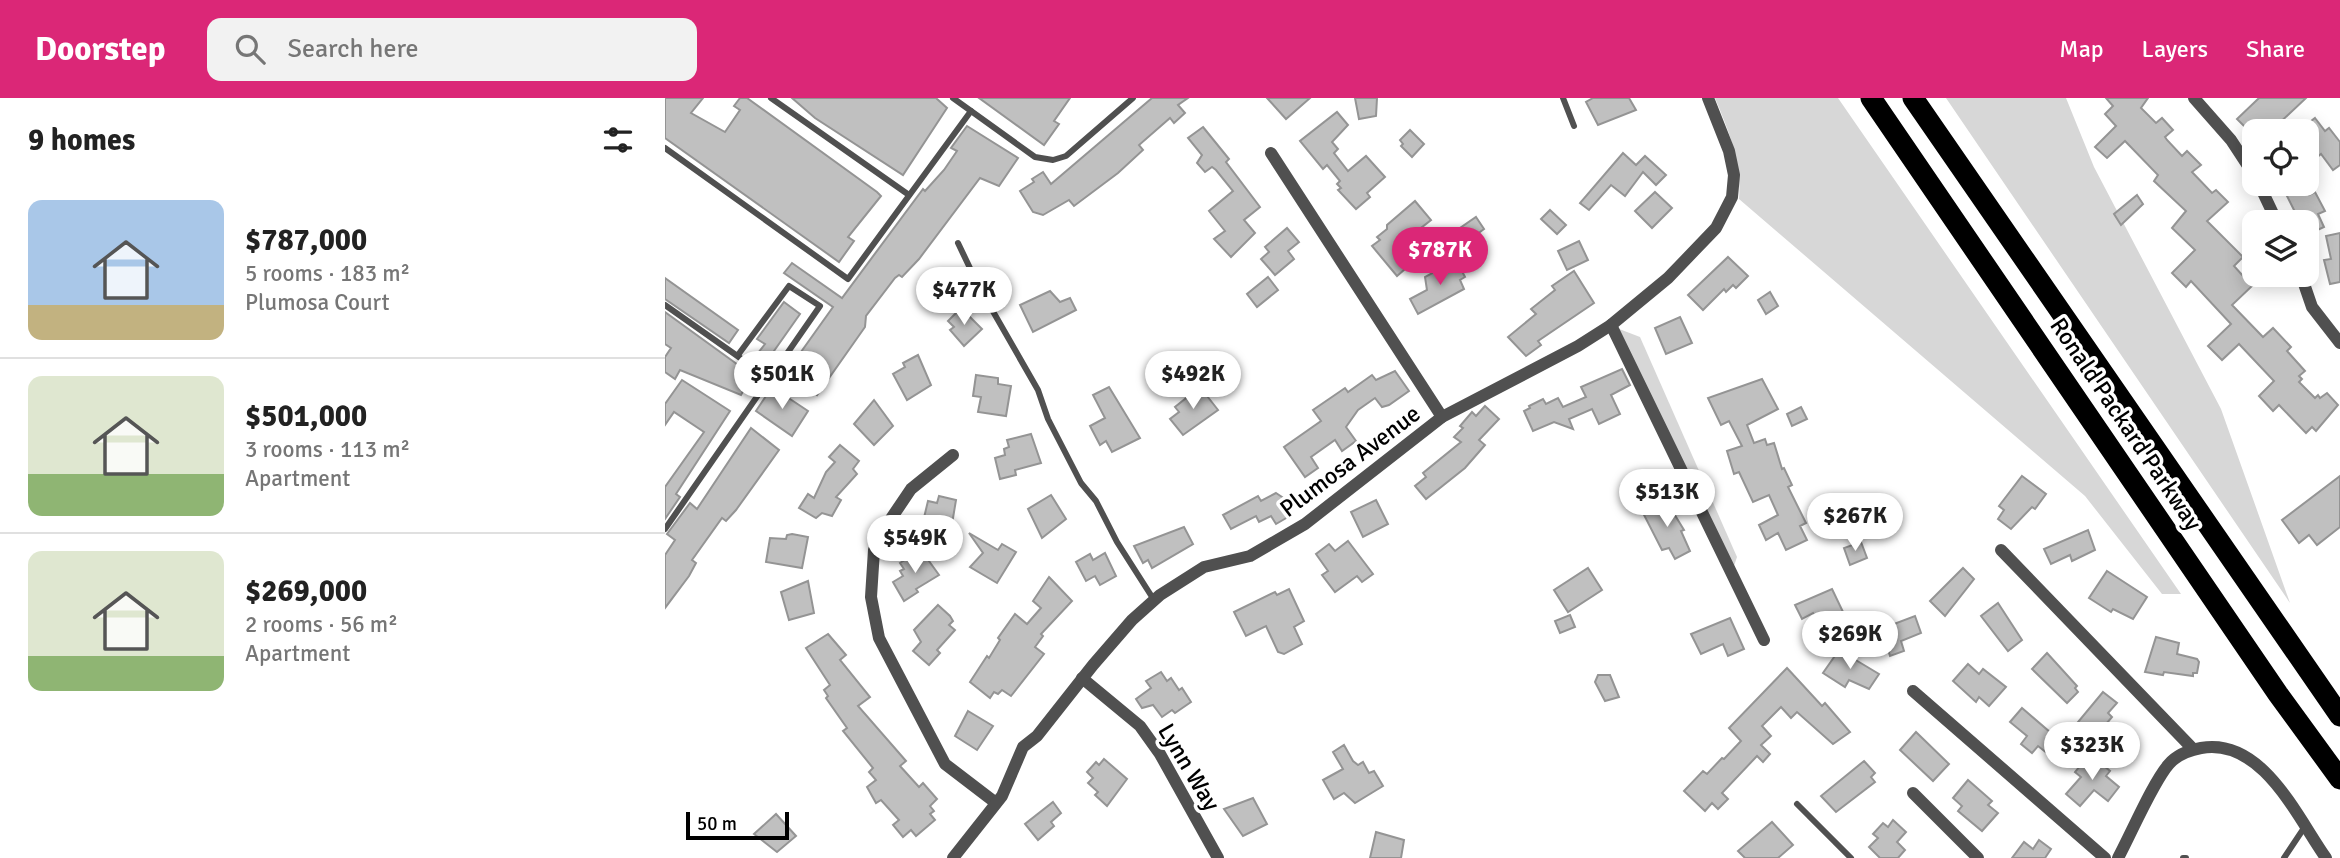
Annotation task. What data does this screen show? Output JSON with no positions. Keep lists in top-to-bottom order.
{
  "streets": {
    "highway": ["Ronald Packard Parkway"],
    "street": ["Plumosa Avenue", "Lynn Way"]
  },
  "crossings": [
    ["Plumosa Avenue", "Lynn Way"]
  ],
  "scale_bar": "50 m",
  "page": {
    "header": "Doorstep",
    "search": "Search here",
    "nav": ["Map", "Layers", "Share"],
    "heading": "9 homes",
    "list": [
      {
        "name": "$787,000",
        "note": "5 rooms · 183 m² · Plumosa Court"
      },
      {
        "name": "$501,000",
        "note": "3 rooms · 113 m² · Apartment"
      },
      {
        "name": "$269,000",
        "note": "2 rooms · 56 m² · Apartment"
      }
    ],
    "price": [
      "$787K",
      "$477K",
      "$501K",
      "$492K",
      "$513K",
      "$267K",
      "$549K",
      "$269K",
      "$323K"
    ],
    "scale": "50 m"
  }
}
